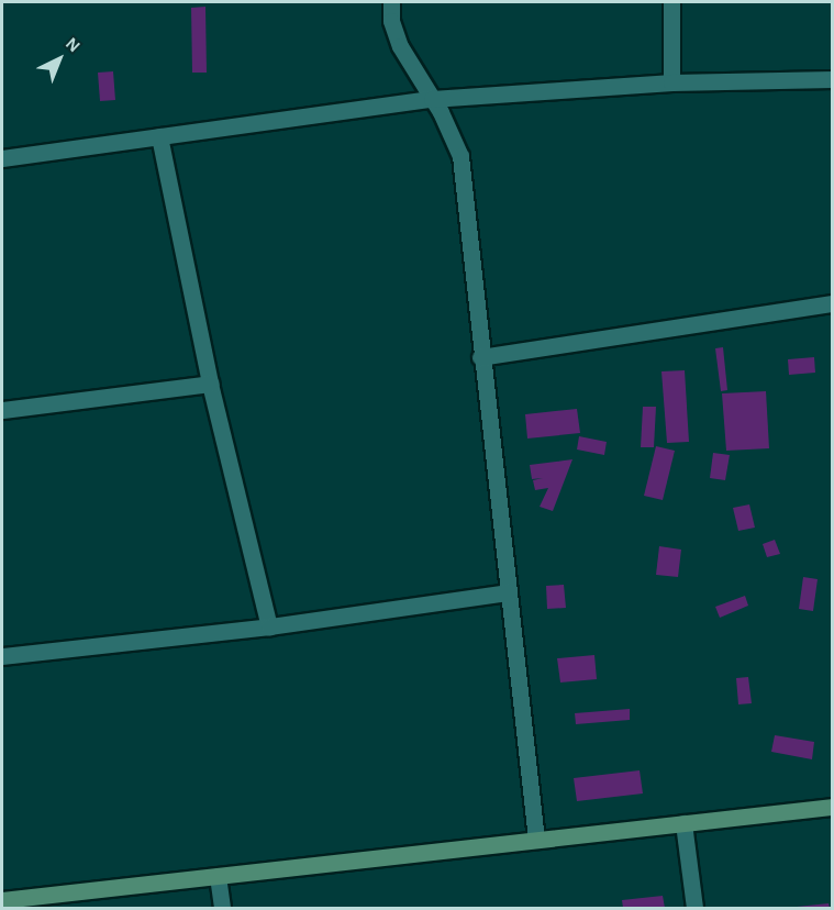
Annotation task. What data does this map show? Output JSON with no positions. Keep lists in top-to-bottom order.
{
  "north": "top right"
}
